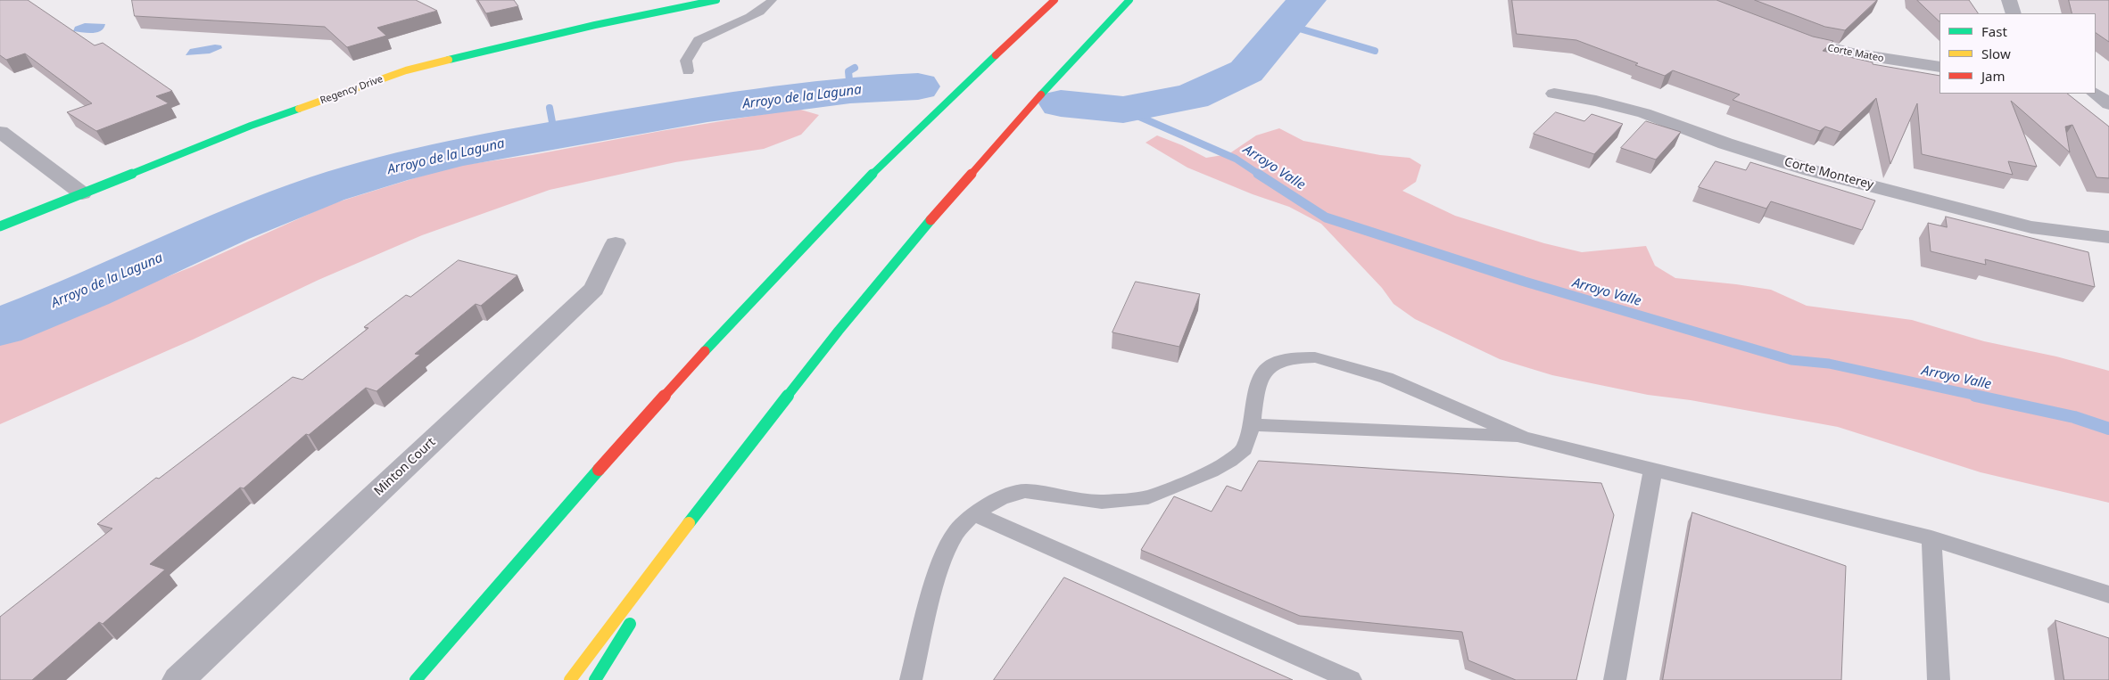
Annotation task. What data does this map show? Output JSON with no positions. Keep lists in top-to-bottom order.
{
  "streets": {
    "main road": ["Regency Drive"],
    "street": ["Corte Mateo", "Corte Monterey", "Minton Court"]
  },
  "water": ["Arroyo de la Laguna", "Arroyo Valle"],
  "legend": ["Fast", "Slow", "Jam"]
}
